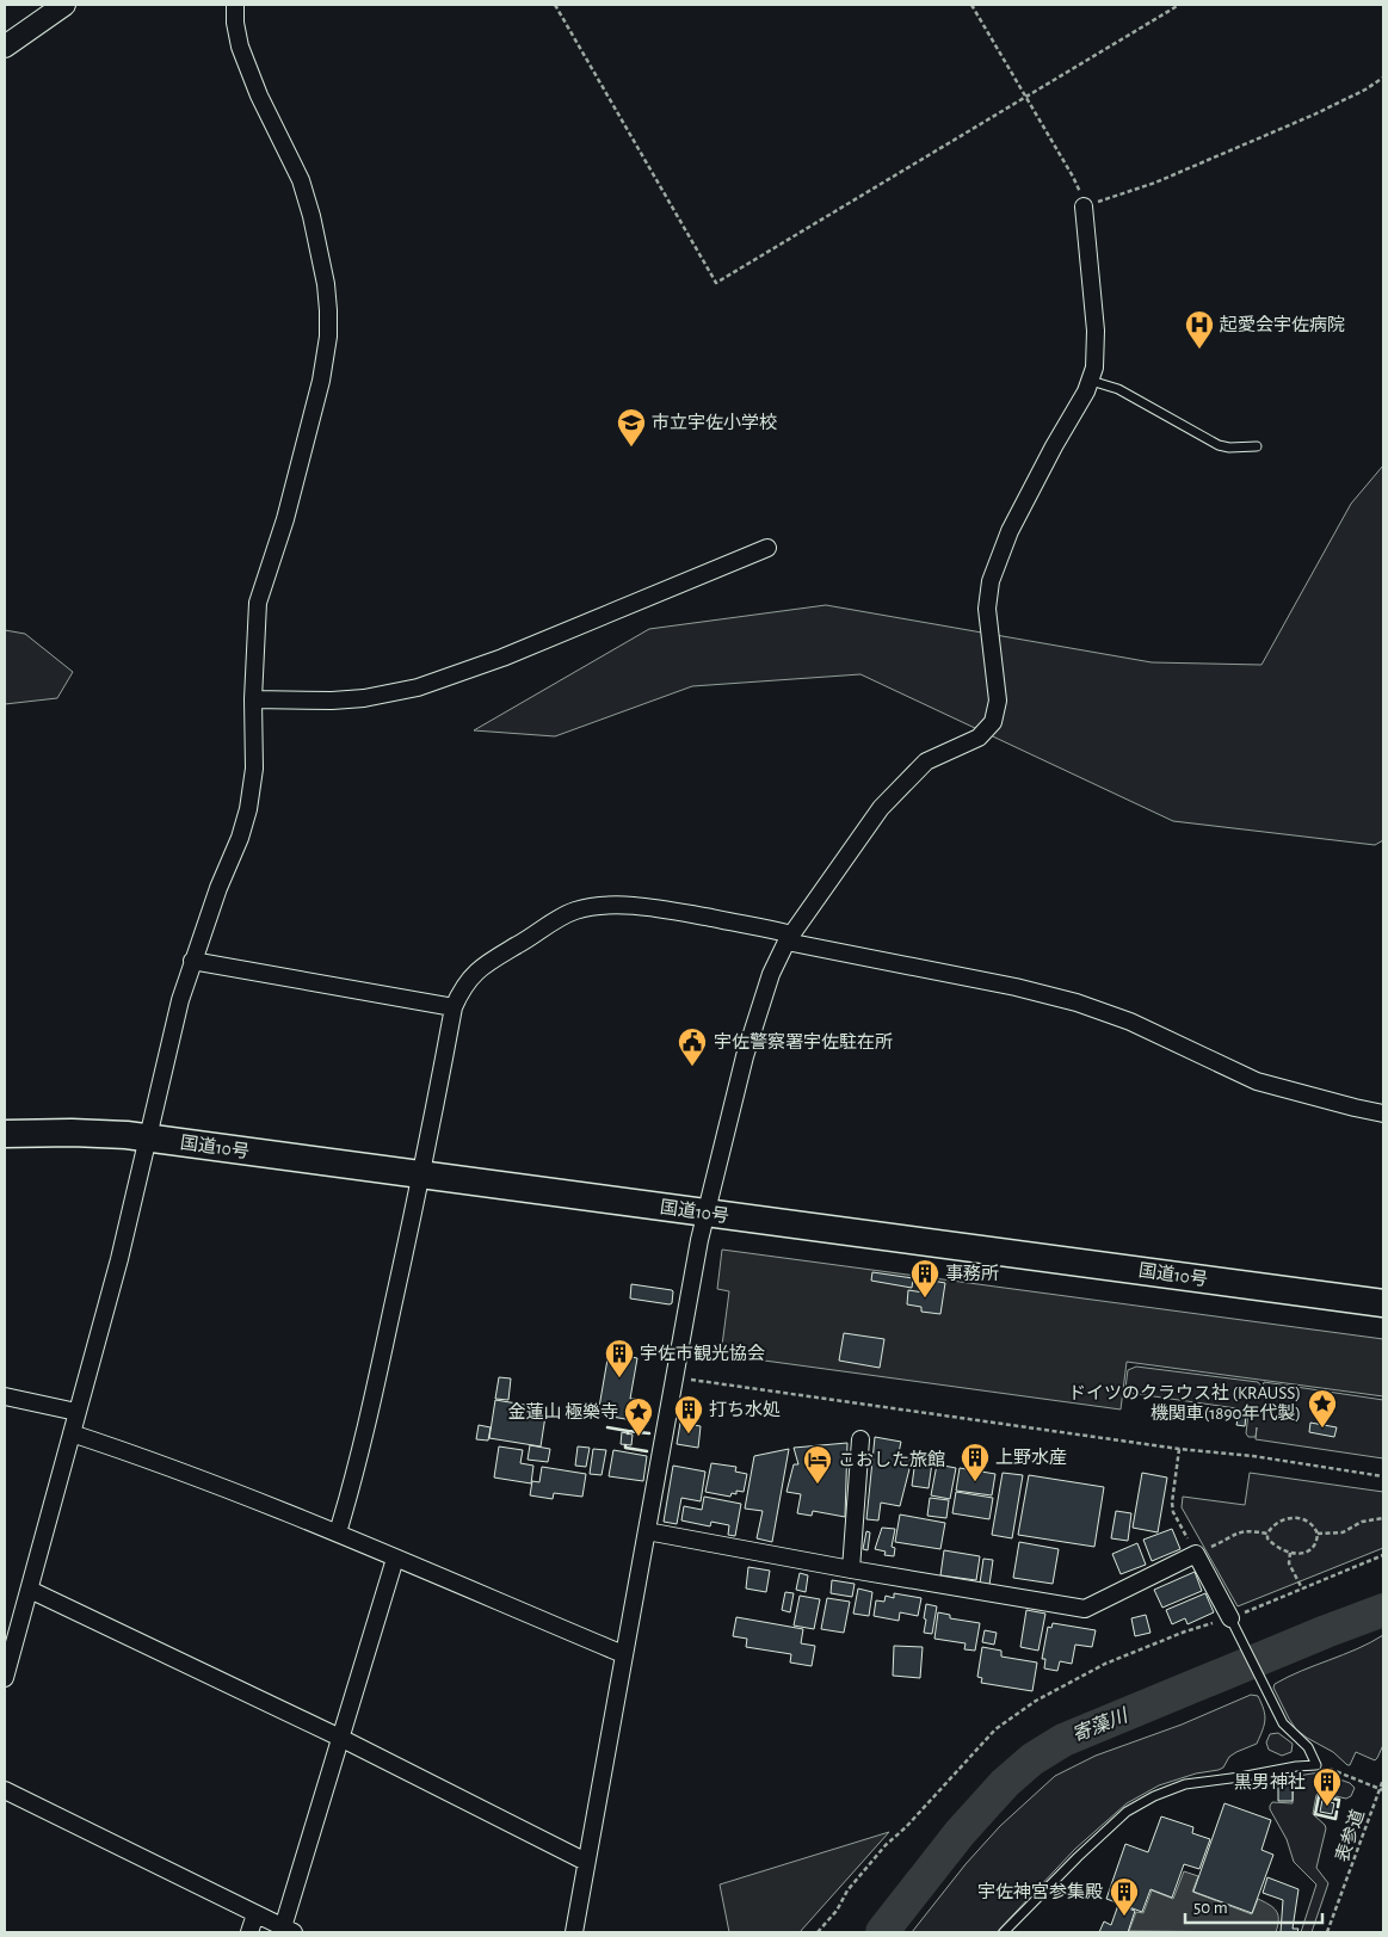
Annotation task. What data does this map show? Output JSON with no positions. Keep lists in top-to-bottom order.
{
  "streets": {
    "highway": ["国道10号"],
    "path": ["表参道"]
  },
  "water": ["寄藻川"],
  "places": {
    "hospital": ["起愛会宇佐病院"],
    "school or university": ["市立宇佐小学校"],
    "public building": ["宇佐警察署宇佐駐在所"],
    "building": [
      "事務所",
      "宇佐市観光協会",
      "打ち水処",
      "上野水産",
      "黒男神社",
      "宇佐神宮参集殿"
    ],
    "place": ["ドイツのクラウス社 (KRAUSS) 機関車(1890年代製)", "金蓮山 極樂寺"],
    "hotel": ["こおした旅館"]
  },
  "scale_bar": "50 m"
}
